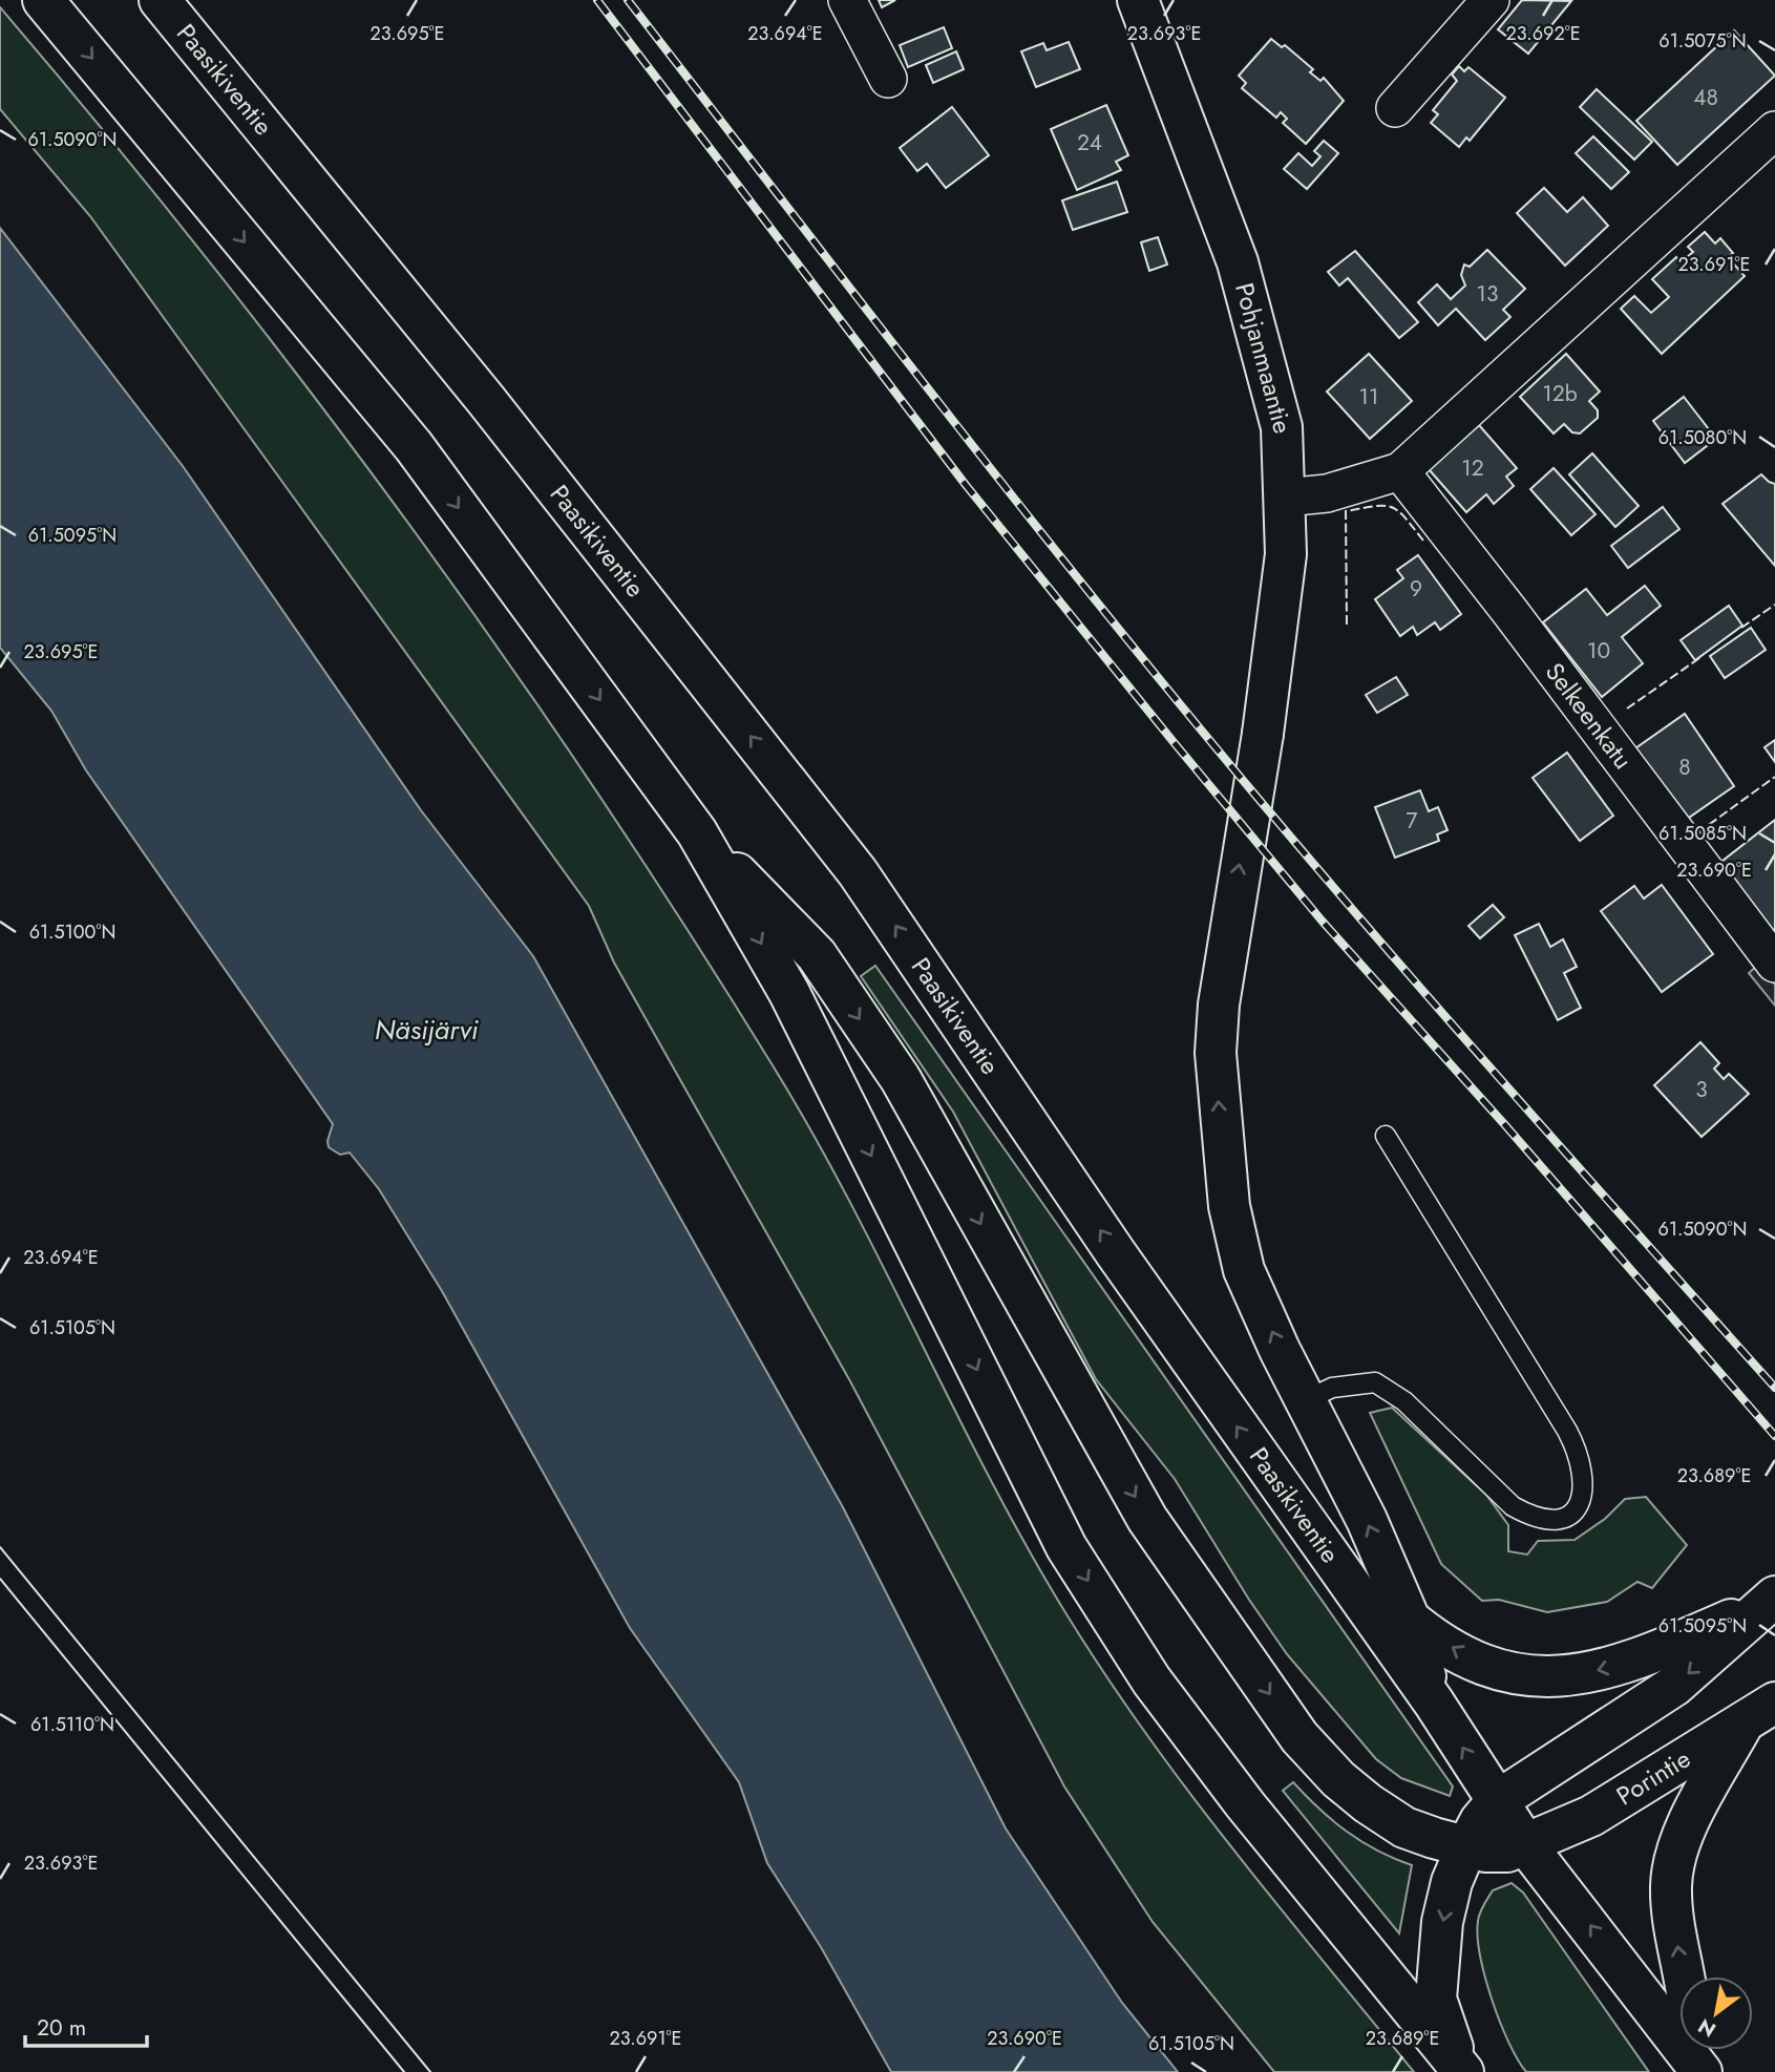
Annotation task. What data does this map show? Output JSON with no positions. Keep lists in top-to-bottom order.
{
  "streets": {
    "main road": ["Paasikiventie", "Pohjanmaantie", "Porintie"],
    "street": ["Selkeenkatu"]
  },
  "crossings": [
    ["Paasikiventie", "Pohjanmaantie"],
    ["Paasikiventie", "Porintie"]
  ],
  "water": ["Näsijärvi"],
  "house_numbers": [
    "48",
    "24",
    "13",
    "12b",
    "11",
    "12",
    "9",
    "10",
    "8",
    "7",
    "3"
  ],
  "scale_bar": "20 m",
  "north": "bottom left",
  "coordinates": [
    "23.695°E",
    "23.694°E",
    "23.693°E",
    "23.692°E",
    "61.5075°N",
    "61.5090°N",
    "23.691°E",
    "61.5080°N",
    "61.5095°N",
    "61.5085°N",
    "23.690°E",
    "61.5100°N",
    "61.5105°N",
    "23.689°E",
    "61.5110°N"
  ]
}
